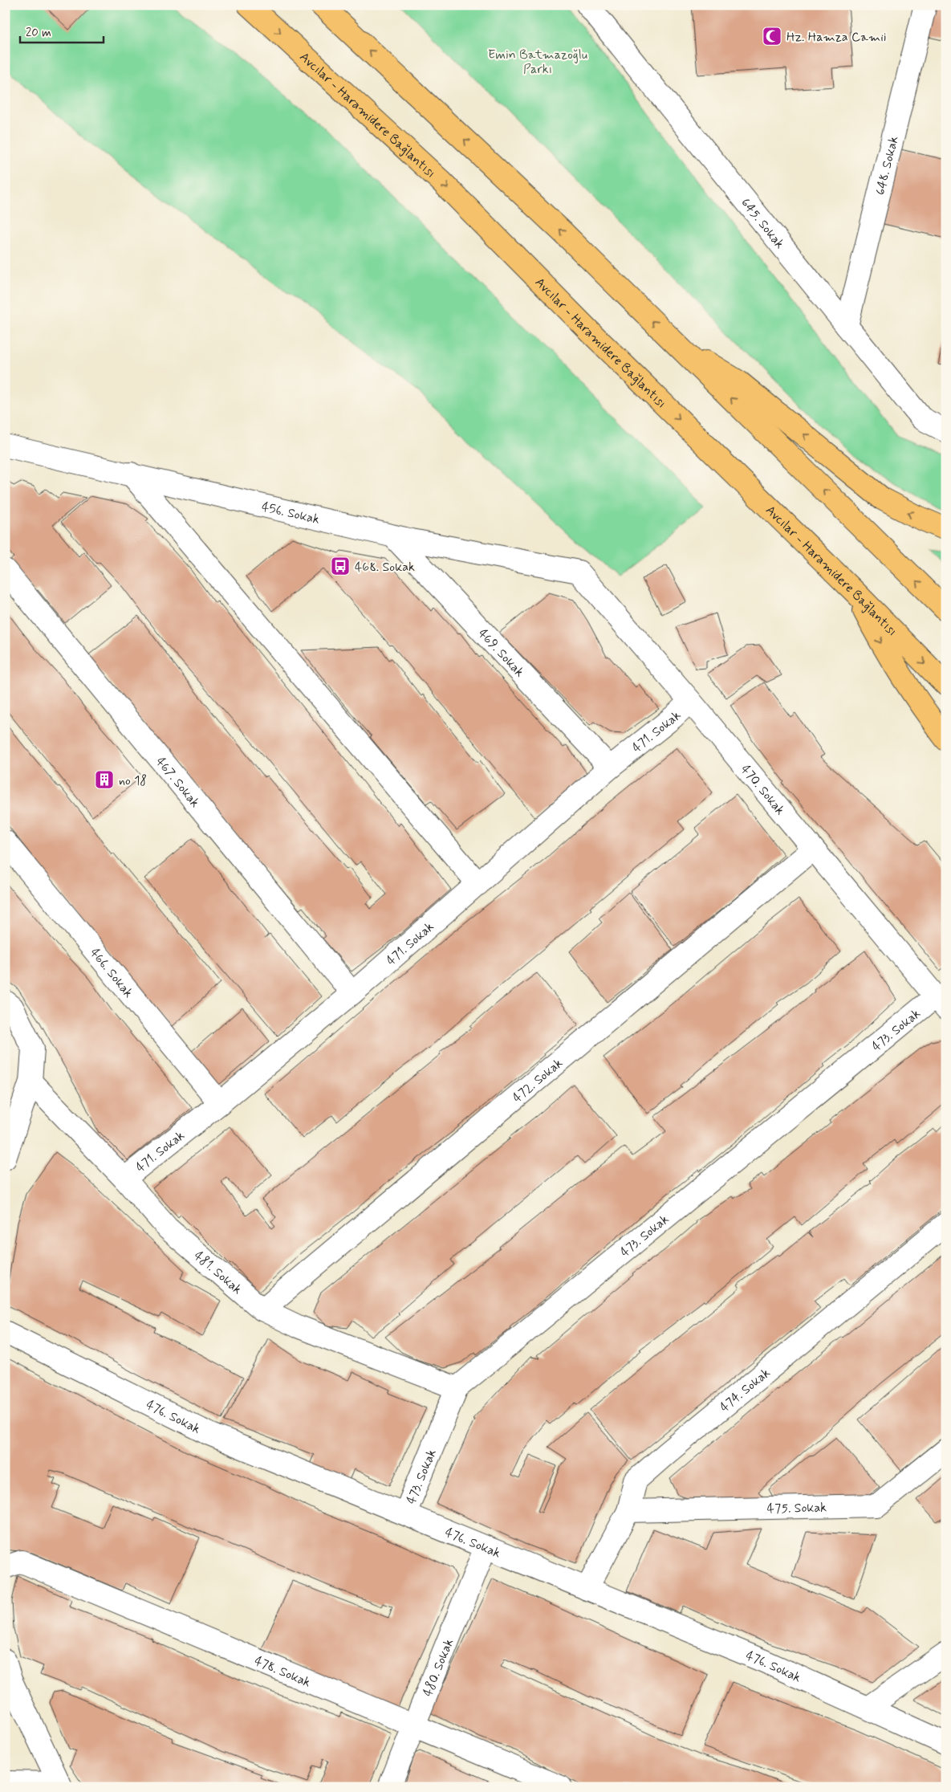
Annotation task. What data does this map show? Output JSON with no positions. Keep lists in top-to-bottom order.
{
  "streets": {
    "highway": ["Avcılar - Haramidere Bağlantısı"],
    "street": [
      "648. Sokak",
      "645. Sokak",
      "456. Sokak",
      "469. Sokak",
      "471. Sokak",
      "467. Sokak",
      "470. Sokak",
      "466. Sokak",
      "473. Sokak",
      "472. Sokak",
      "481. Sokak",
      "474. Sokak",
      "476. Sokak",
      "475. Sokak",
      "480. Sokak",
      "478. Sokak"
    ]
  },
  "crossings": [
    ["648. Sokak", "645. Sokak"],
    ["456. Sokak", "469. Sokak"],
    ["456. Sokak", "470. Sokak"],
    ["469. Sokak", "471. Sokak"],
    ["471. Sokak", "467. Sokak"],
    ["471. Sokak", "470. Sokak"],
    ["471. Sokak", "466. Sokak"],
    ["471. Sokak", "481. Sokak"],
    ["470. Sokak", "473. Sokak"],
    ["470. Sokak", "472. Sokak"],
    ["473. Sokak", "481. Sokak"],
    ["473. Sokak", "476. Sokak"],
    ["472. Sokak", "481. Sokak"],
    ["474. Sokak", "476. Sokak"],
    ["474. Sokak", "475. Sokak"],
    ["476. Sokak", "480. Sokak"],
    ["480. Sokak", "478. Sokak"]
  ],
  "parks": ["Emin Batmazoğlu Parkı"],
  "places": {
    "mosque": ["Hz. Hamza Camii"],
    "bus stop": ["468. Sokak"],
    "building": ["no 18"]
  },
  "scale_bar": "20 m"
}
